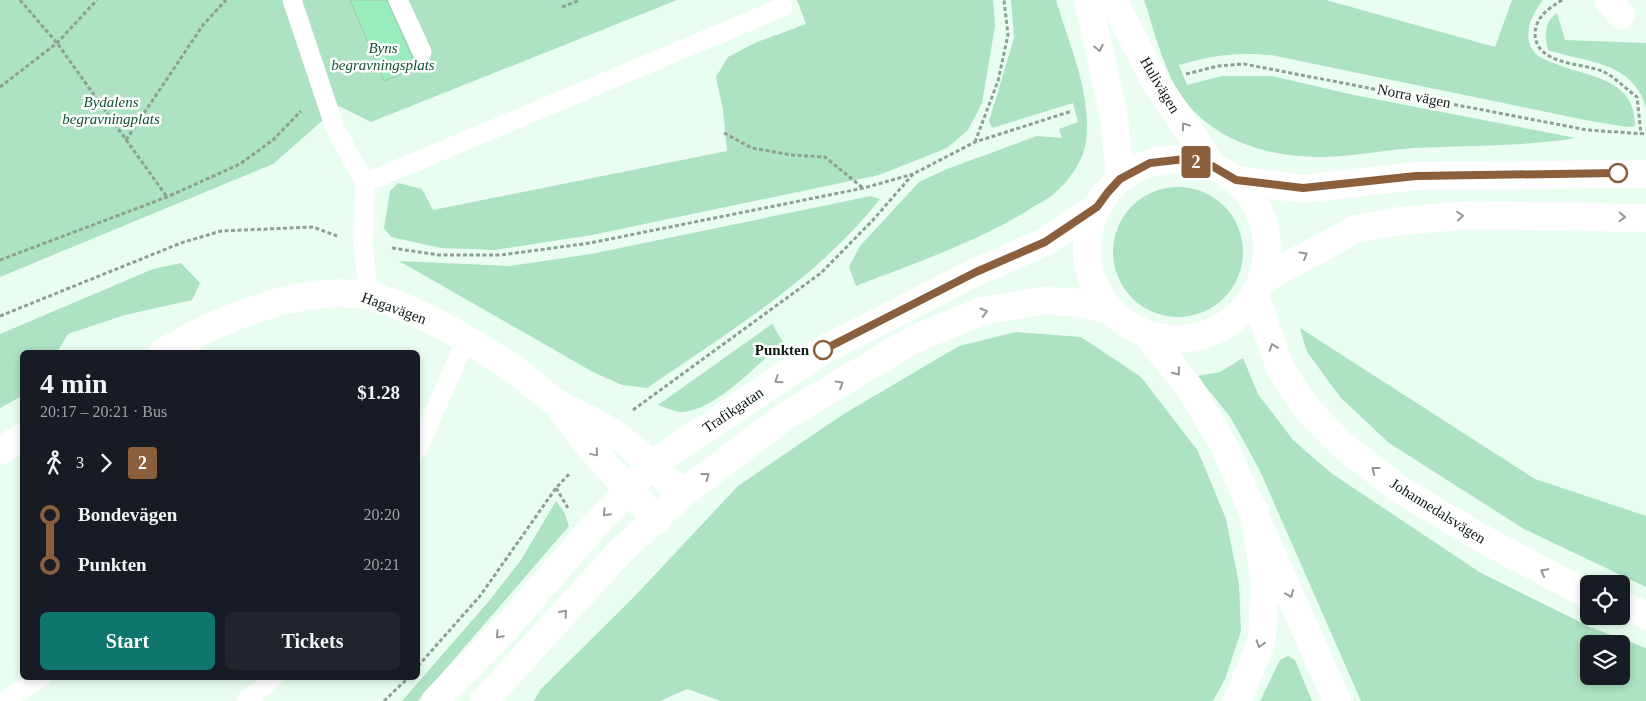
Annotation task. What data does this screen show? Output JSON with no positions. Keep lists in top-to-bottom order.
{
  "streets": {
    "main road": [
      "Hulivägen",
      "Hagavägen",
      "Trafikgatan",
      "Johannedalsvägen"
    ],
    "path": ["Norra vägen"]
  },
  "crossings": [
    ["Hagavägen", "Trafikgatan"]
  ],
  "parks": ["Byns begravningsplats", "Bydalens begravningplats"],
  "places": ["Punkten"],
  "lines": ["bus line 2"],
  "page": {
    "on_map": "2",
    "heading": ["4 min", "20:17 – 20:21 · Bus", "$1.28"],
    "legs": ["3", "2"],
    "list": [
      {
        "name": "Bondevägen",
        "value": "20:20"
      },
      {
        "name": "Punkten",
        "value": "20:21"
      }
    ],
    "buttons": ["Start", "Tickets"]
  }
}
